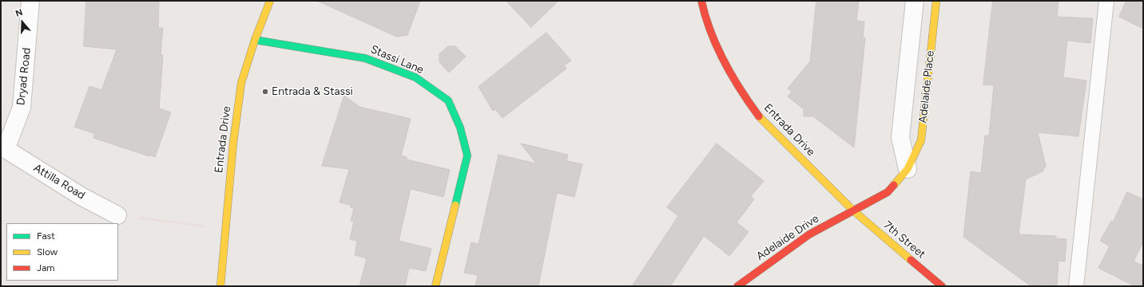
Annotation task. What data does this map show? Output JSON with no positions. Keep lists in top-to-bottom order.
{
  "streets": {
    "street": [
      "Stassi Lane",
      "Dryad Road",
      "Adelaide Place",
      "Entrada Drive",
      "Attilla Road",
      "Adelaide Drive",
      "7th Street"
    ]
  },
  "crossings": [
    ["Stassi Lane", "Entrada Drive"],
    ["Dryad Road", "Attilla Road"],
    ["Adelaide Place", "Entrada Drive"],
    ["Adelaide Place", "Adelaide Drive"],
    ["Adelaide Place", "7th Street"],
    ["Entrada Drive", "Adelaide Drive"],
    ["Entrada Drive", "7th Street"],
    ["Adelaide Drive", "7th Street"]
  ],
  "places": ["Entrada & Stassi"],
  "legend": ["Fast", "Slow", "Jam"],
  "north": "top"
}
